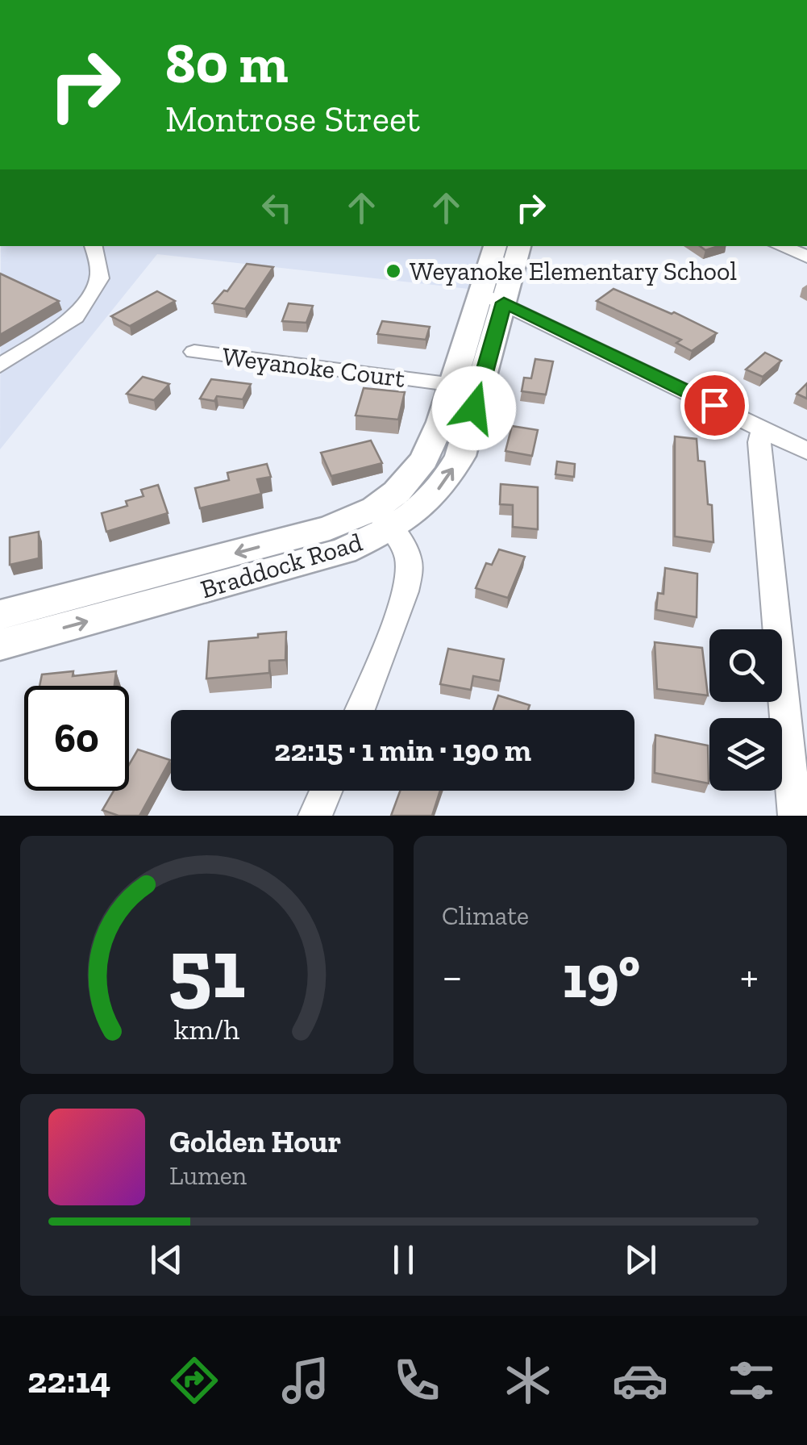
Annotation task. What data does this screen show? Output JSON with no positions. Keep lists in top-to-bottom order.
{
  "streets": {
    "main road": ["Braddock Road"],
    "street": ["Weyanoke Court"]
  },
  "crossings": [
    ["Weyanoke Court", "Braddock Road"]
  ],
  "places": ["Weyanoke Elementary School"],
  "page": {
    "turn": ["80 m", "Montrose Street"],
    "limit": "60",
    "trip": "22:15 · 1 min · 190 m",
    "tile": "Climate",
    "heat": ["−", "19°", "+"],
    "song": ["Golden Hour", "Lumen"],
    "tabs": "22:14",
    "gauge": ["51", "km/h"]
  }
}
